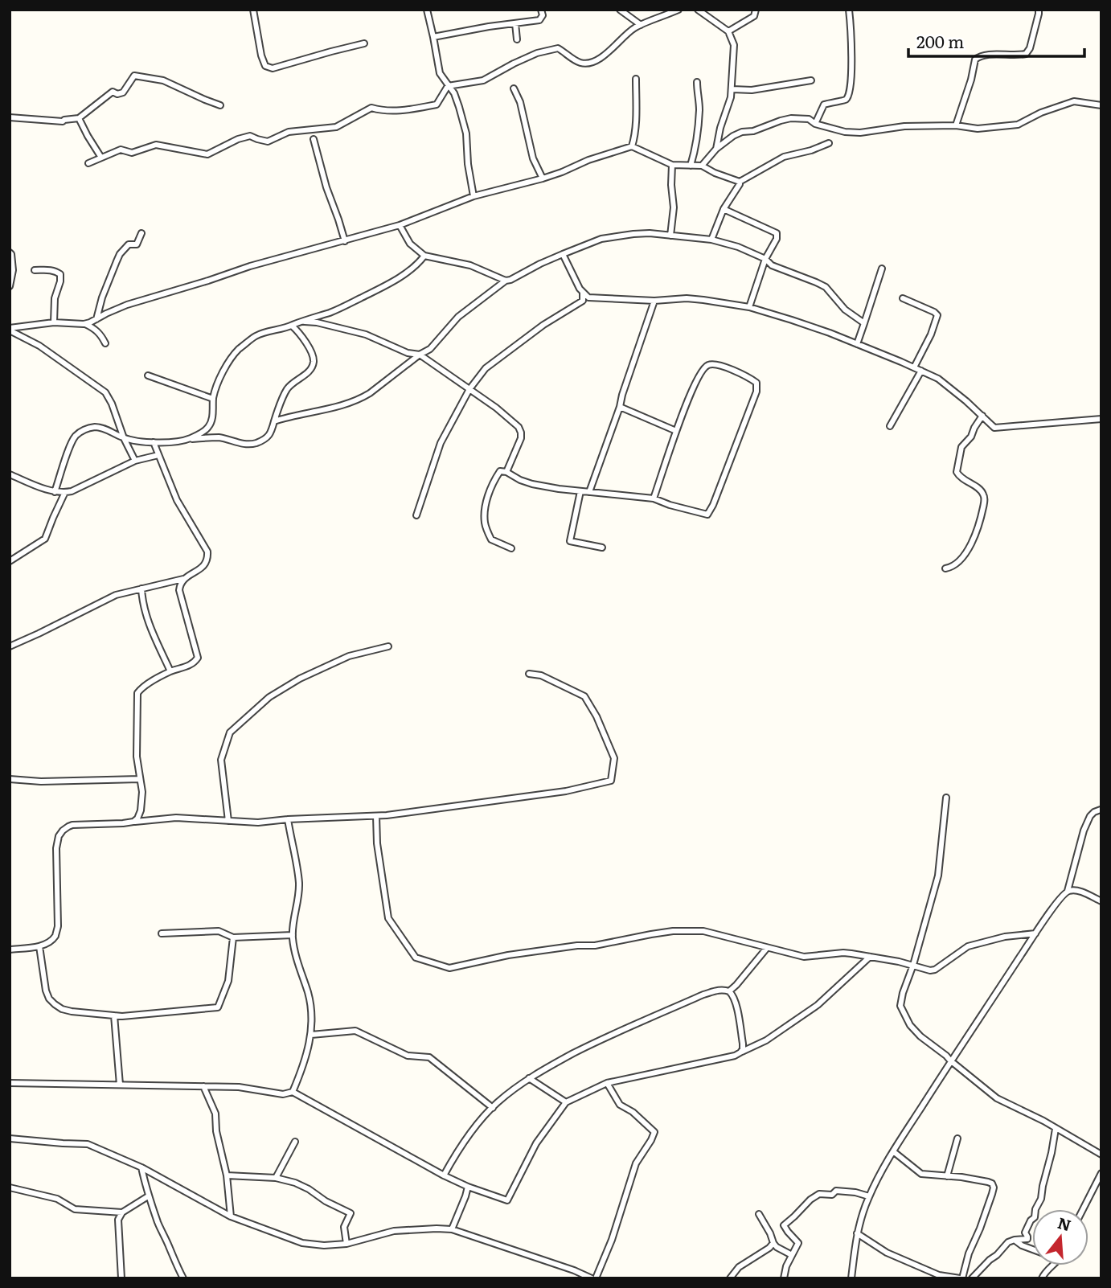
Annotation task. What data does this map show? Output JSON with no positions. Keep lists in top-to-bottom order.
{
  "scale_bar": "200 m",
  "north": "top"
}
